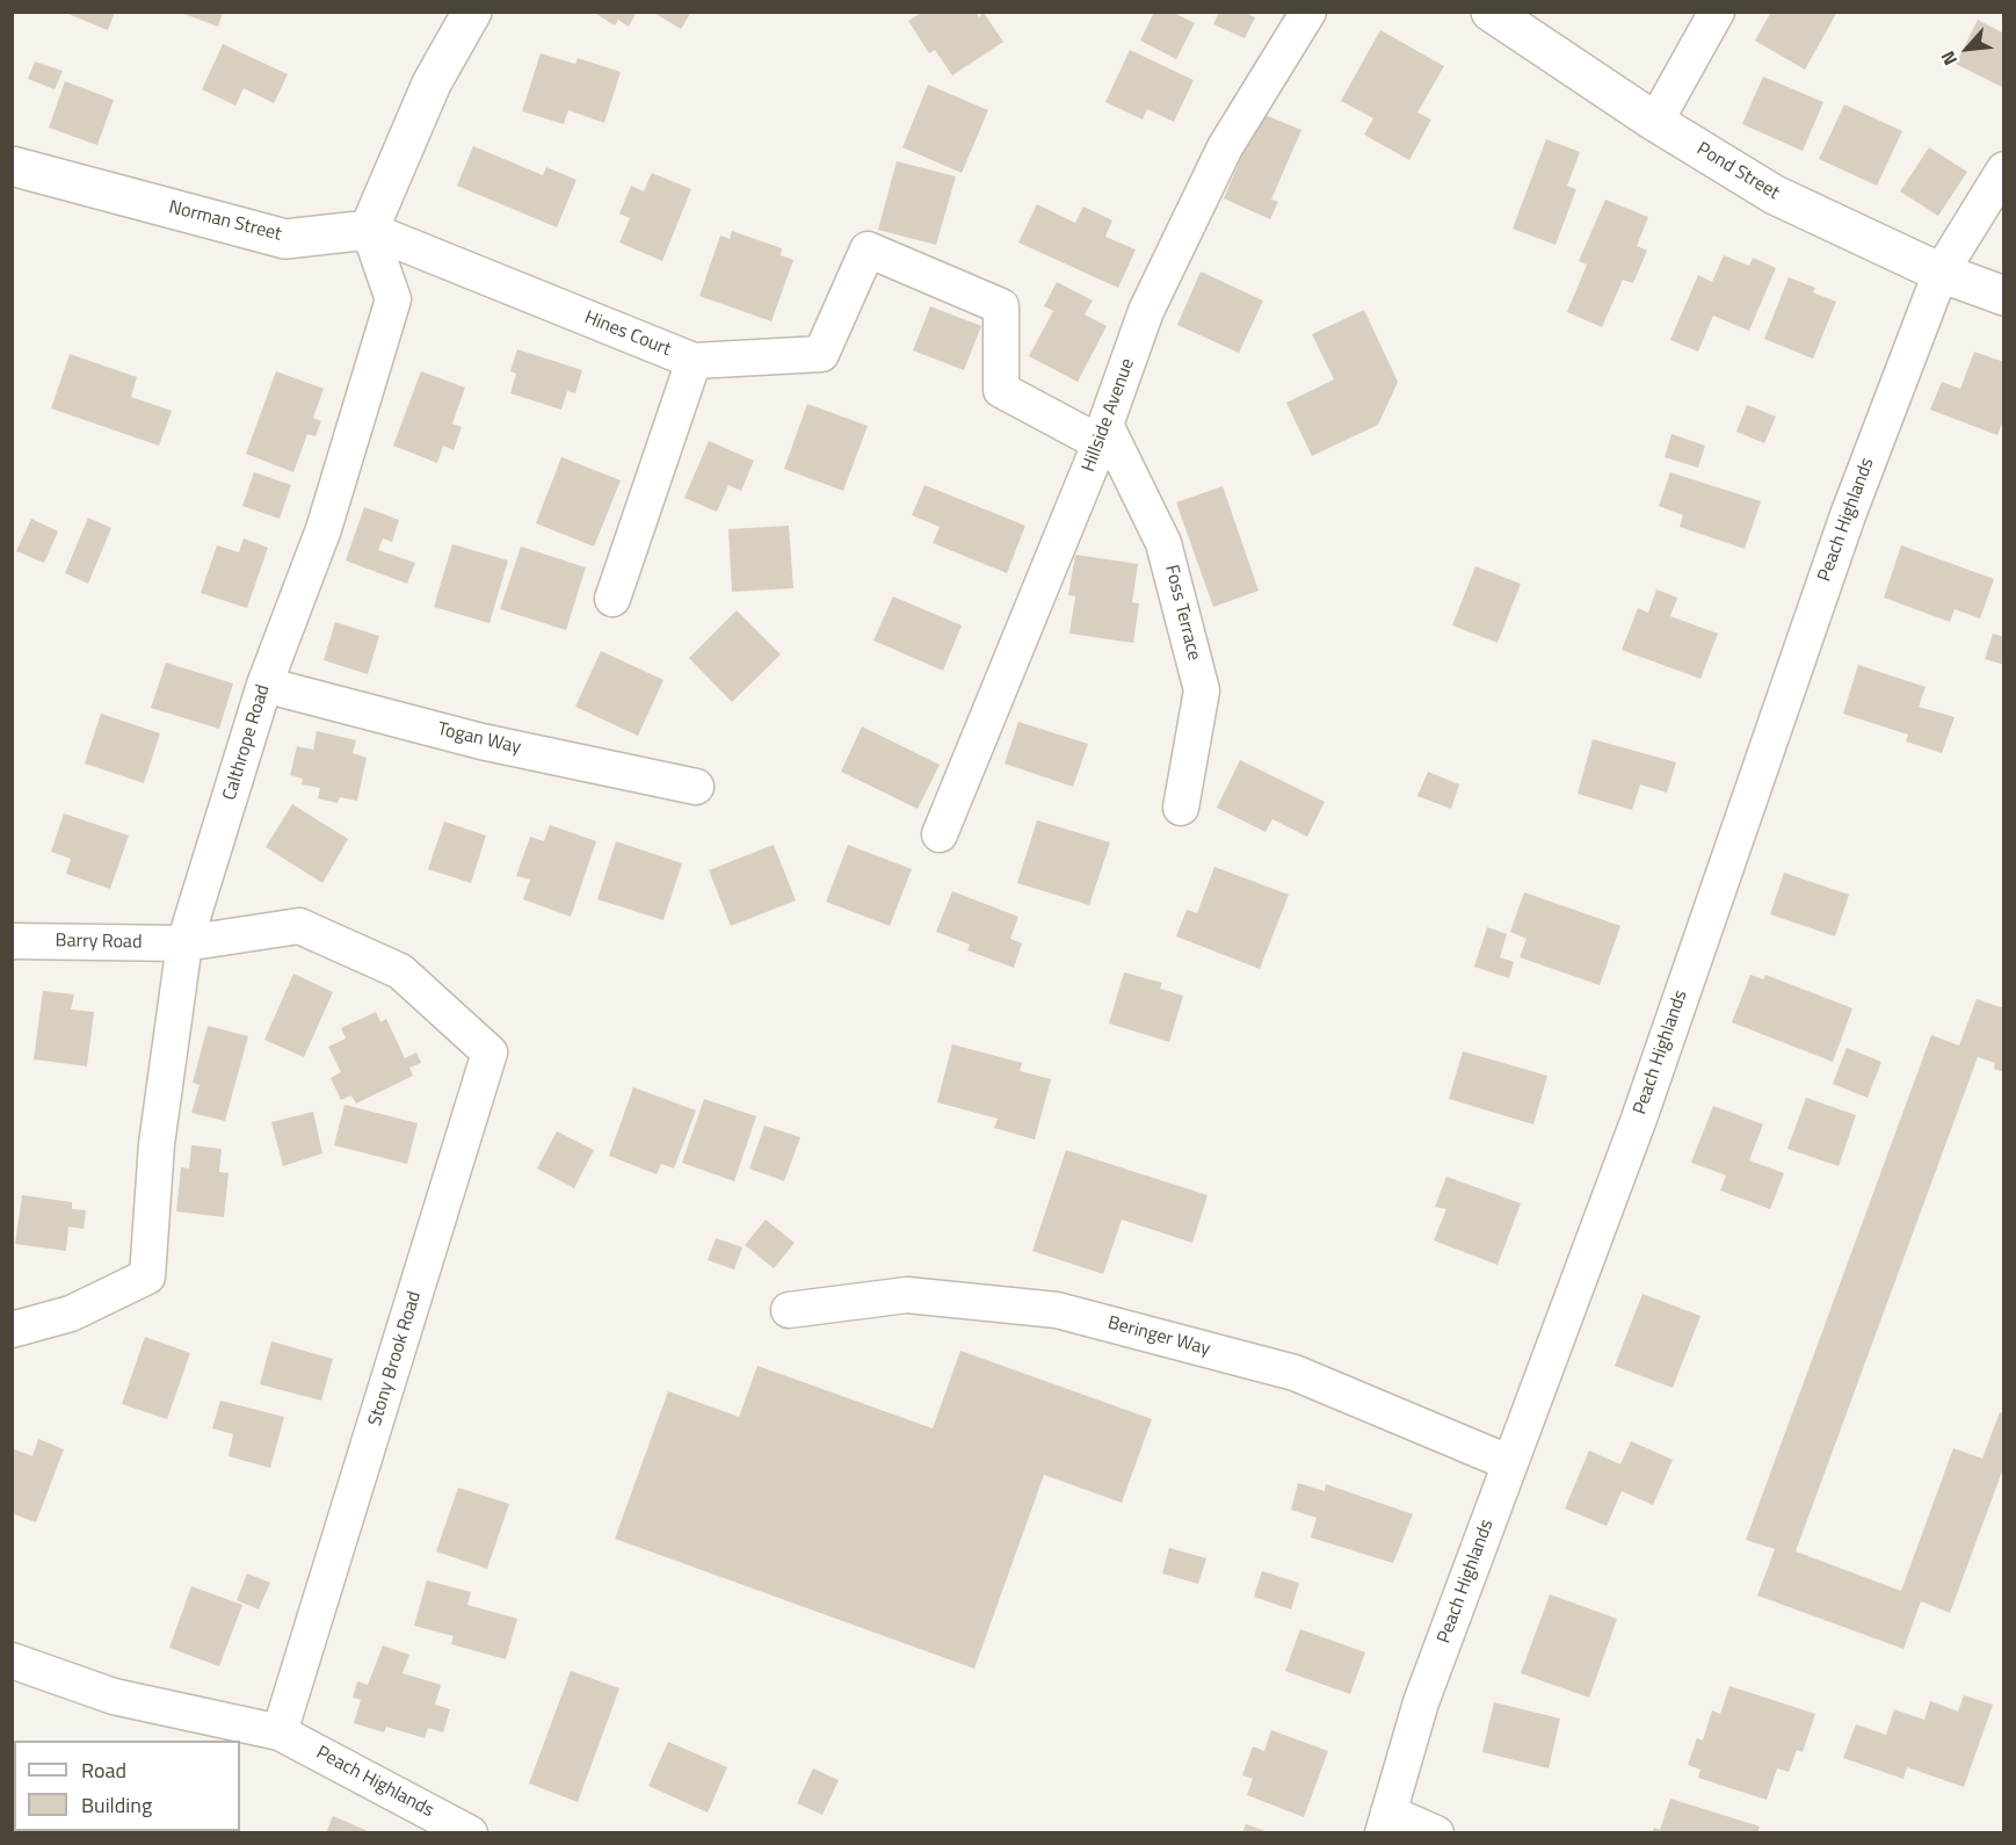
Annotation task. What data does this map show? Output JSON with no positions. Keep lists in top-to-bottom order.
{
  "streets": {
    "street": [
      "Pond Street",
      "Norman Street",
      "Hines Court",
      "Hillside Avenue",
      "Peach Highlands",
      "Foss Terrace",
      "Togan Way",
      "Calthrope Road",
      "Barry Road",
      "Beringer Way",
      "Stony Brook Road"
    ]
  },
  "crossings": [
    ["Pond Street", "Peach Highlands"],
    ["Norman Street", "Hines Court"],
    ["Norman Street", "Calthrope Road"],
    ["Hines Court", "Calthrope Road"],
    ["Hillside Avenue", "Foss Terrace"],
    ["Peach Highlands", "Beringer Way"],
    ["Peach Highlands", "Stony Brook Road"],
    ["Togan Way", "Calthrope Road"],
    ["Calthrope Road", "Barry Road"],
    ["Calthrope Road", "Stony Brook Road"],
    ["Barry Road", "Stony Brook Road"]
  ],
  "legend": ["Road", "Building"],
  "north": "bottom left"
}
